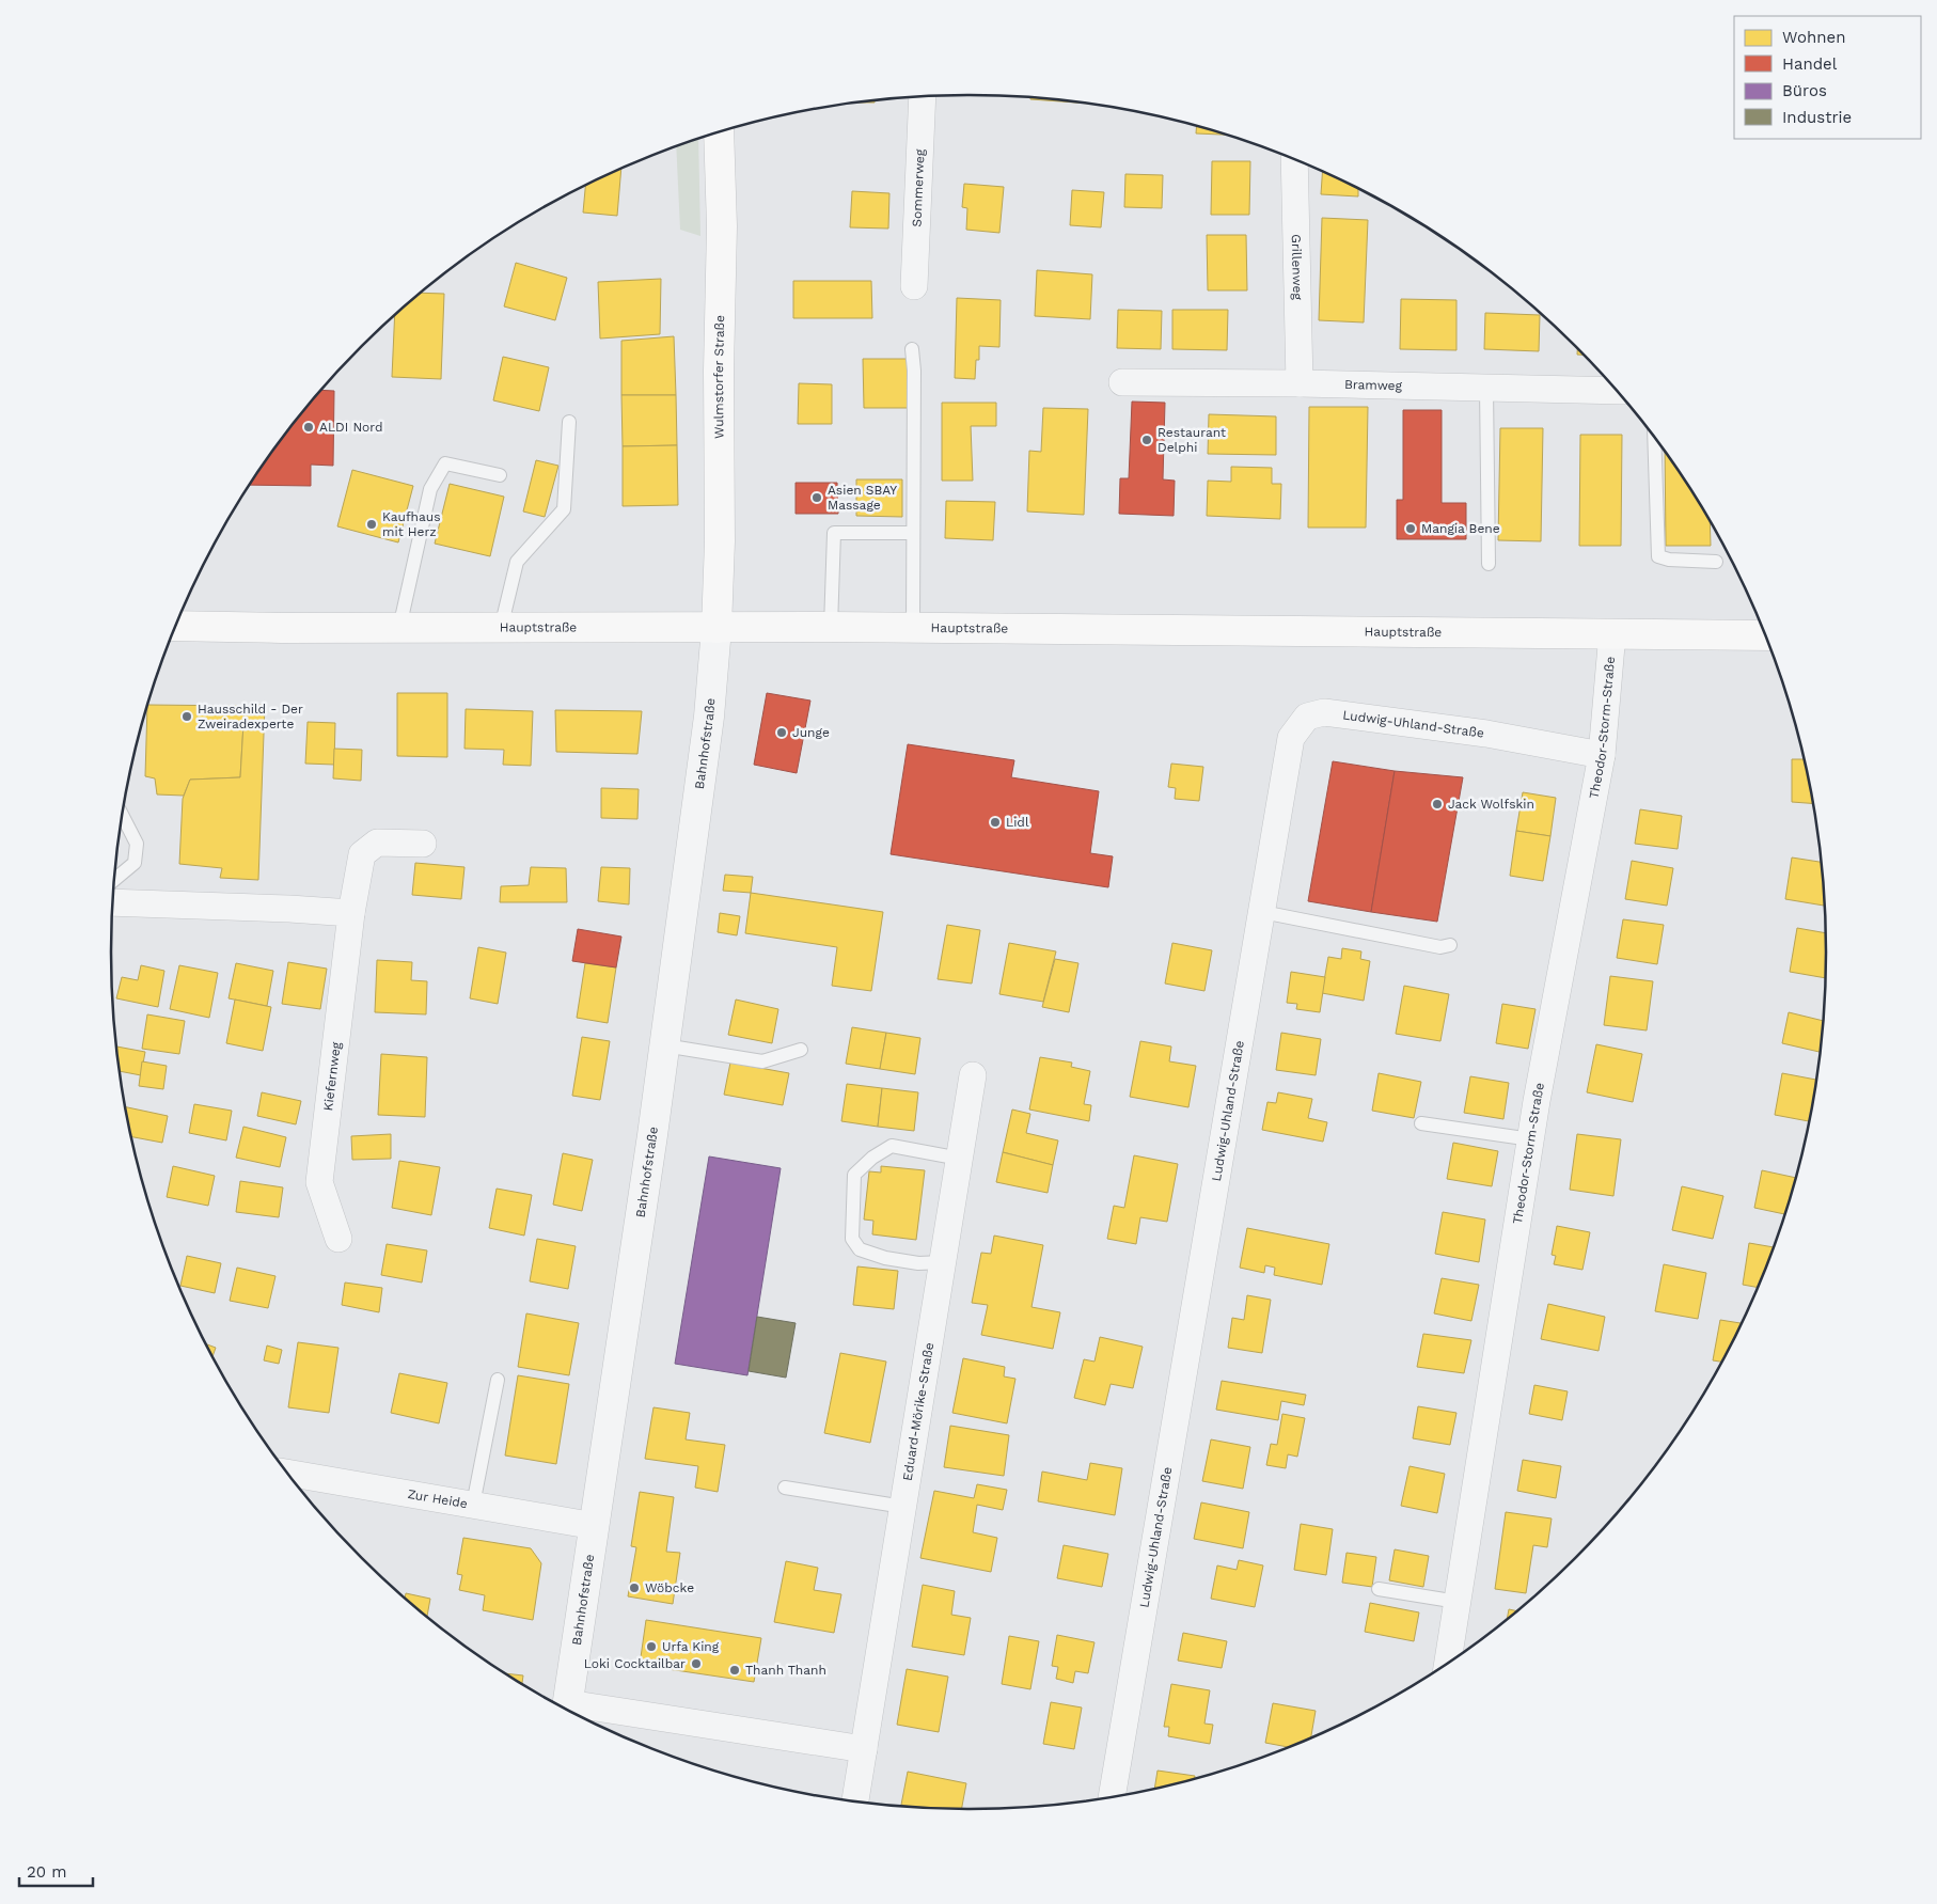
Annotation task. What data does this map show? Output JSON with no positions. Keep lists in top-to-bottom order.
{
  "streets": {
    "main road": ["Wulmstorfer Straße", "Hauptstraße"],
    "street": [
      "Sommerweg",
      "Grillenweg",
      "Bramweg",
      "Ludwig-Uhland-Straße",
      "Theodor-Storm-Straße",
      "Bahnhofstraße",
      "Kiefernweg",
      "Eduard-Mörike-Straße",
      "Zur Heide"
    ]
  },
  "crossings": [
    ["Grillenweg", "Bramweg"],
    ["Wulmstorfer Straße", "Hauptstraße"],
    ["Wulmstorfer Straße", "Bahnhofstraße"],
    ["Hauptstraße", "Theodor-Storm-Straße"],
    ["Hauptstraße", "Bahnhofstraße"],
    ["Ludwig-Uhland-Straße", "Theodor-Storm-Straße"],
    ["Bahnhofstraße", "Zur Heide"]
  ],
  "places": [
    "ALDI Nord",
    "Restaurant Delphi",
    "Asien SBAY Massage",
    "Kaufhaus mit Herz",
    "Mangia Bene",
    "Hausschild - Der Zweiradexperte",
    "Junge",
    "Jack Wolfskin",
    "Lidl",
    "Wöbcke",
    "Urfa King",
    "Loki Cocktailbar",
    "Thanh Thanh"
  ],
  "legend": [
    "Wohnen",
    "Handel",
    "Büros",
    "Industrie"
  ],
  "scale_bar": "20 m"
}
